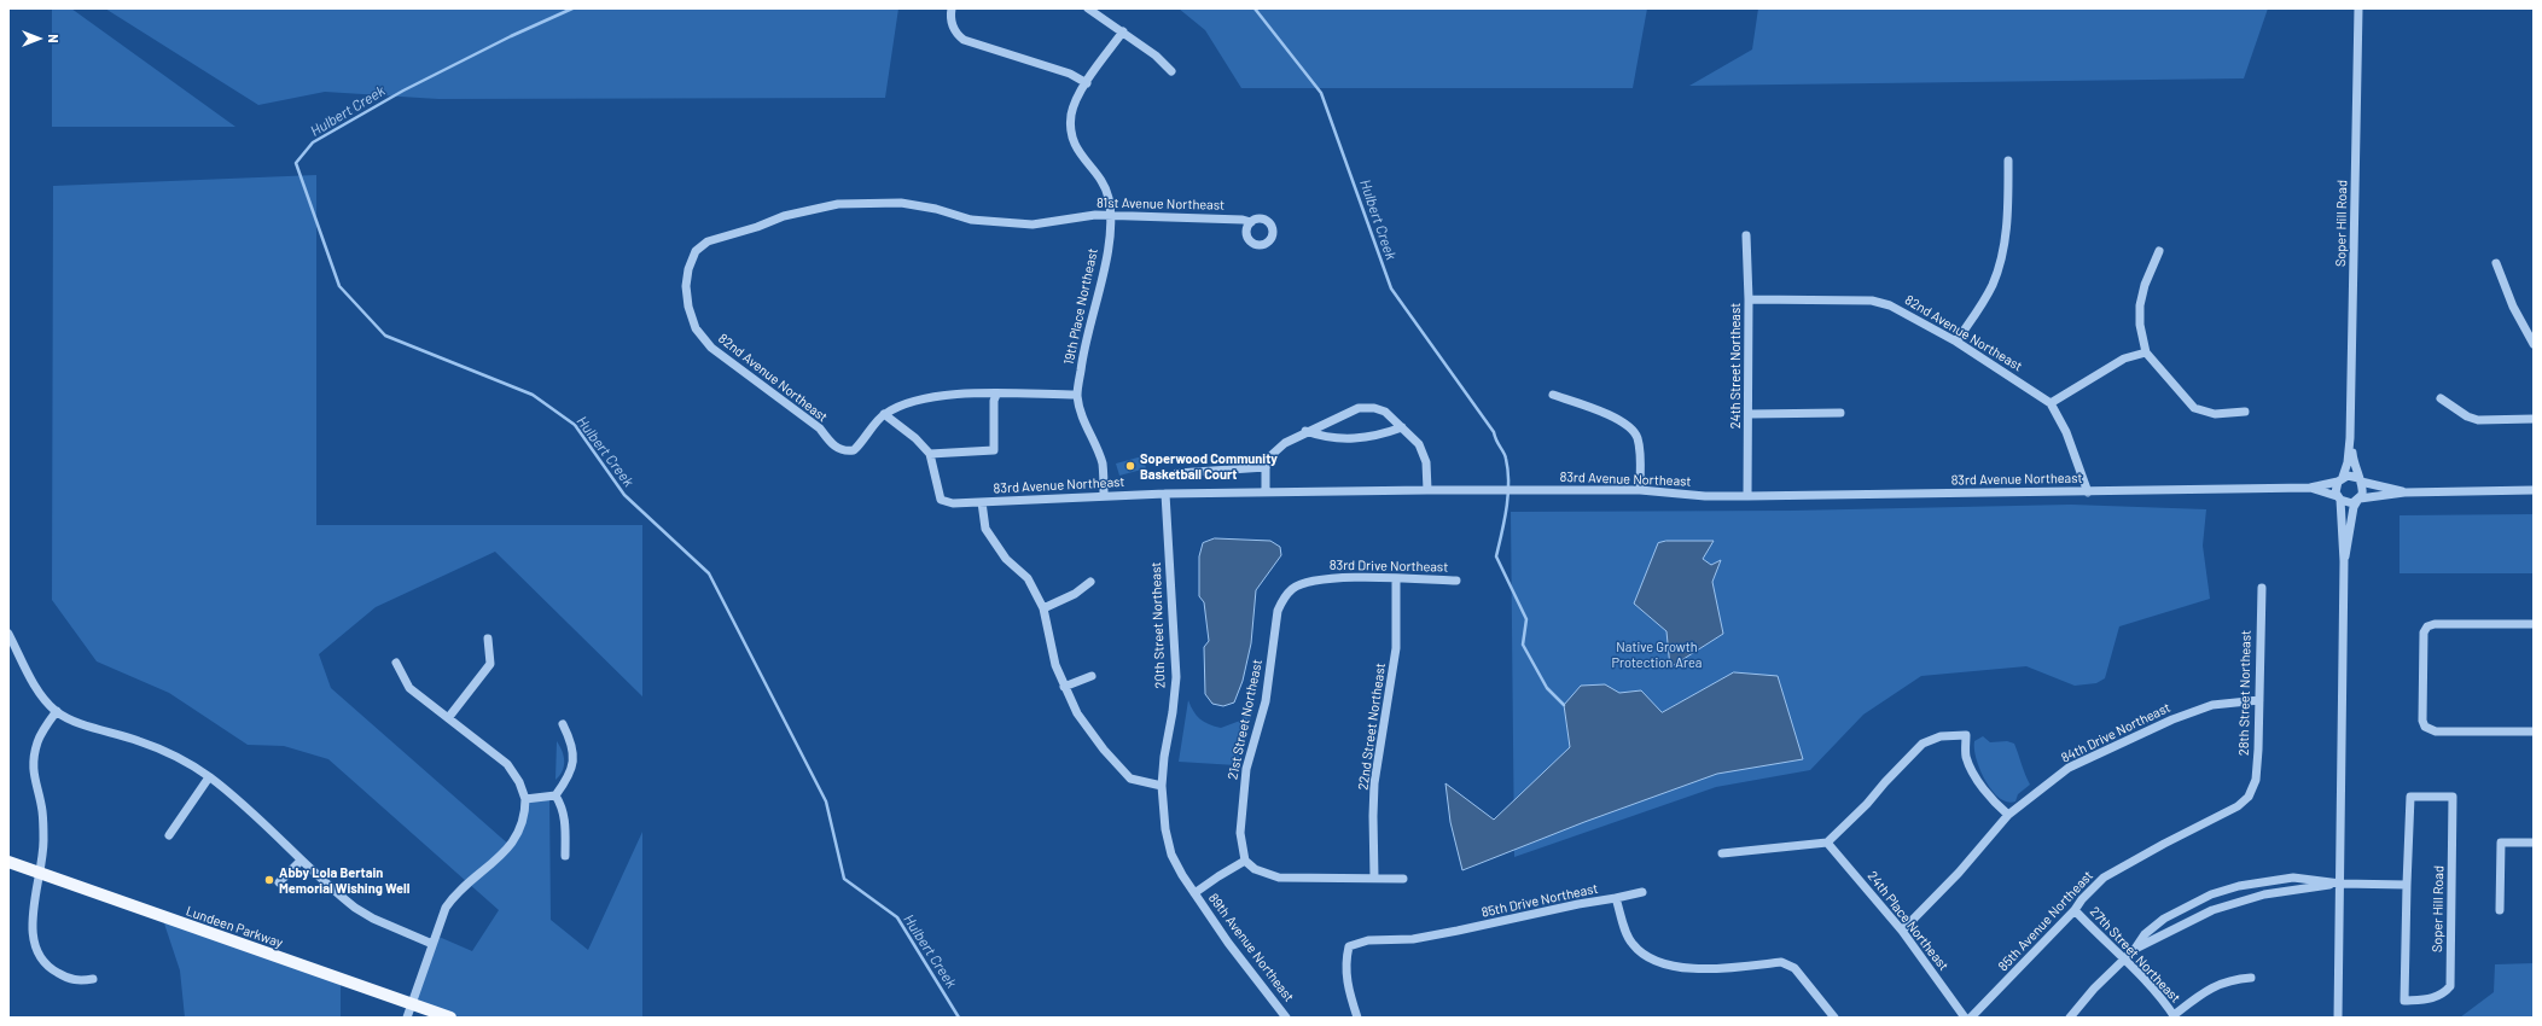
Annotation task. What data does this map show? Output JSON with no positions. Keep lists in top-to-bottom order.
{
  "streets": {
    "main road": ["Lundeen Parkway"],
    "street": [
      "81st Avenue Northeast",
      "Soper Hill Road",
      "19th Place Northeast",
      "82nd Avenue Northeast",
      "24th Street Northeast",
      "83rd Avenue Northeast",
      "83rd Drive Northeast",
      "20th Street Northeast",
      "28th Street Northeast",
      "21st Street Northeast",
      "22nd Street Northeast",
      "84th Drive Northeast",
      "85th Drive Northeast",
      "24th Place Northeast",
      "85th Avenue Northeast",
      "89th Avenue Northeast",
      "27th Street Northeast"
    ]
  },
  "crossings": [
    ["81st Avenue Northeast", "19th Place Northeast"],
    ["81st Avenue Northeast", "82nd Avenue Northeast"],
    ["Soper Hill Road", "83rd Avenue Northeast"],
    ["19th Place Northeast", "82nd Avenue Northeast"],
    ["19th Place Northeast", "83rd Avenue Northeast"],
    ["82nd Avenue Northeast", "24th Street Northeast"],
    ["24th Street Northeast", "83rd Avenue Northeast"],
    ["83rd Avenue Northeast", "20th Street Northeast"],
    ["83rd Drive Northeast", "21st Street Northeast"],
    ["83rd Drive Northeast", "22nd Street Northeast"],
    ["20th Street Northeast", "89th Avenue Northeast"],
    ["28th Street Northeast", "84th Drive Northeast"],
    ["28th Street Northeast", "85th Avenue Northeast"],
    ["84th Drive Northeast", "24th Place Northeast"],
    ["85th Avenue Northeast", "27th Street Northeast"]
  ],
  "water": ["Hulbert Creek"],
  "parks": ["Native Growth Protection Area"],
  "places": ["Soperwood Community Basketball Court", "Abby Lola Bertain Memorial Wishing Well"],
  "north": "right"
}
